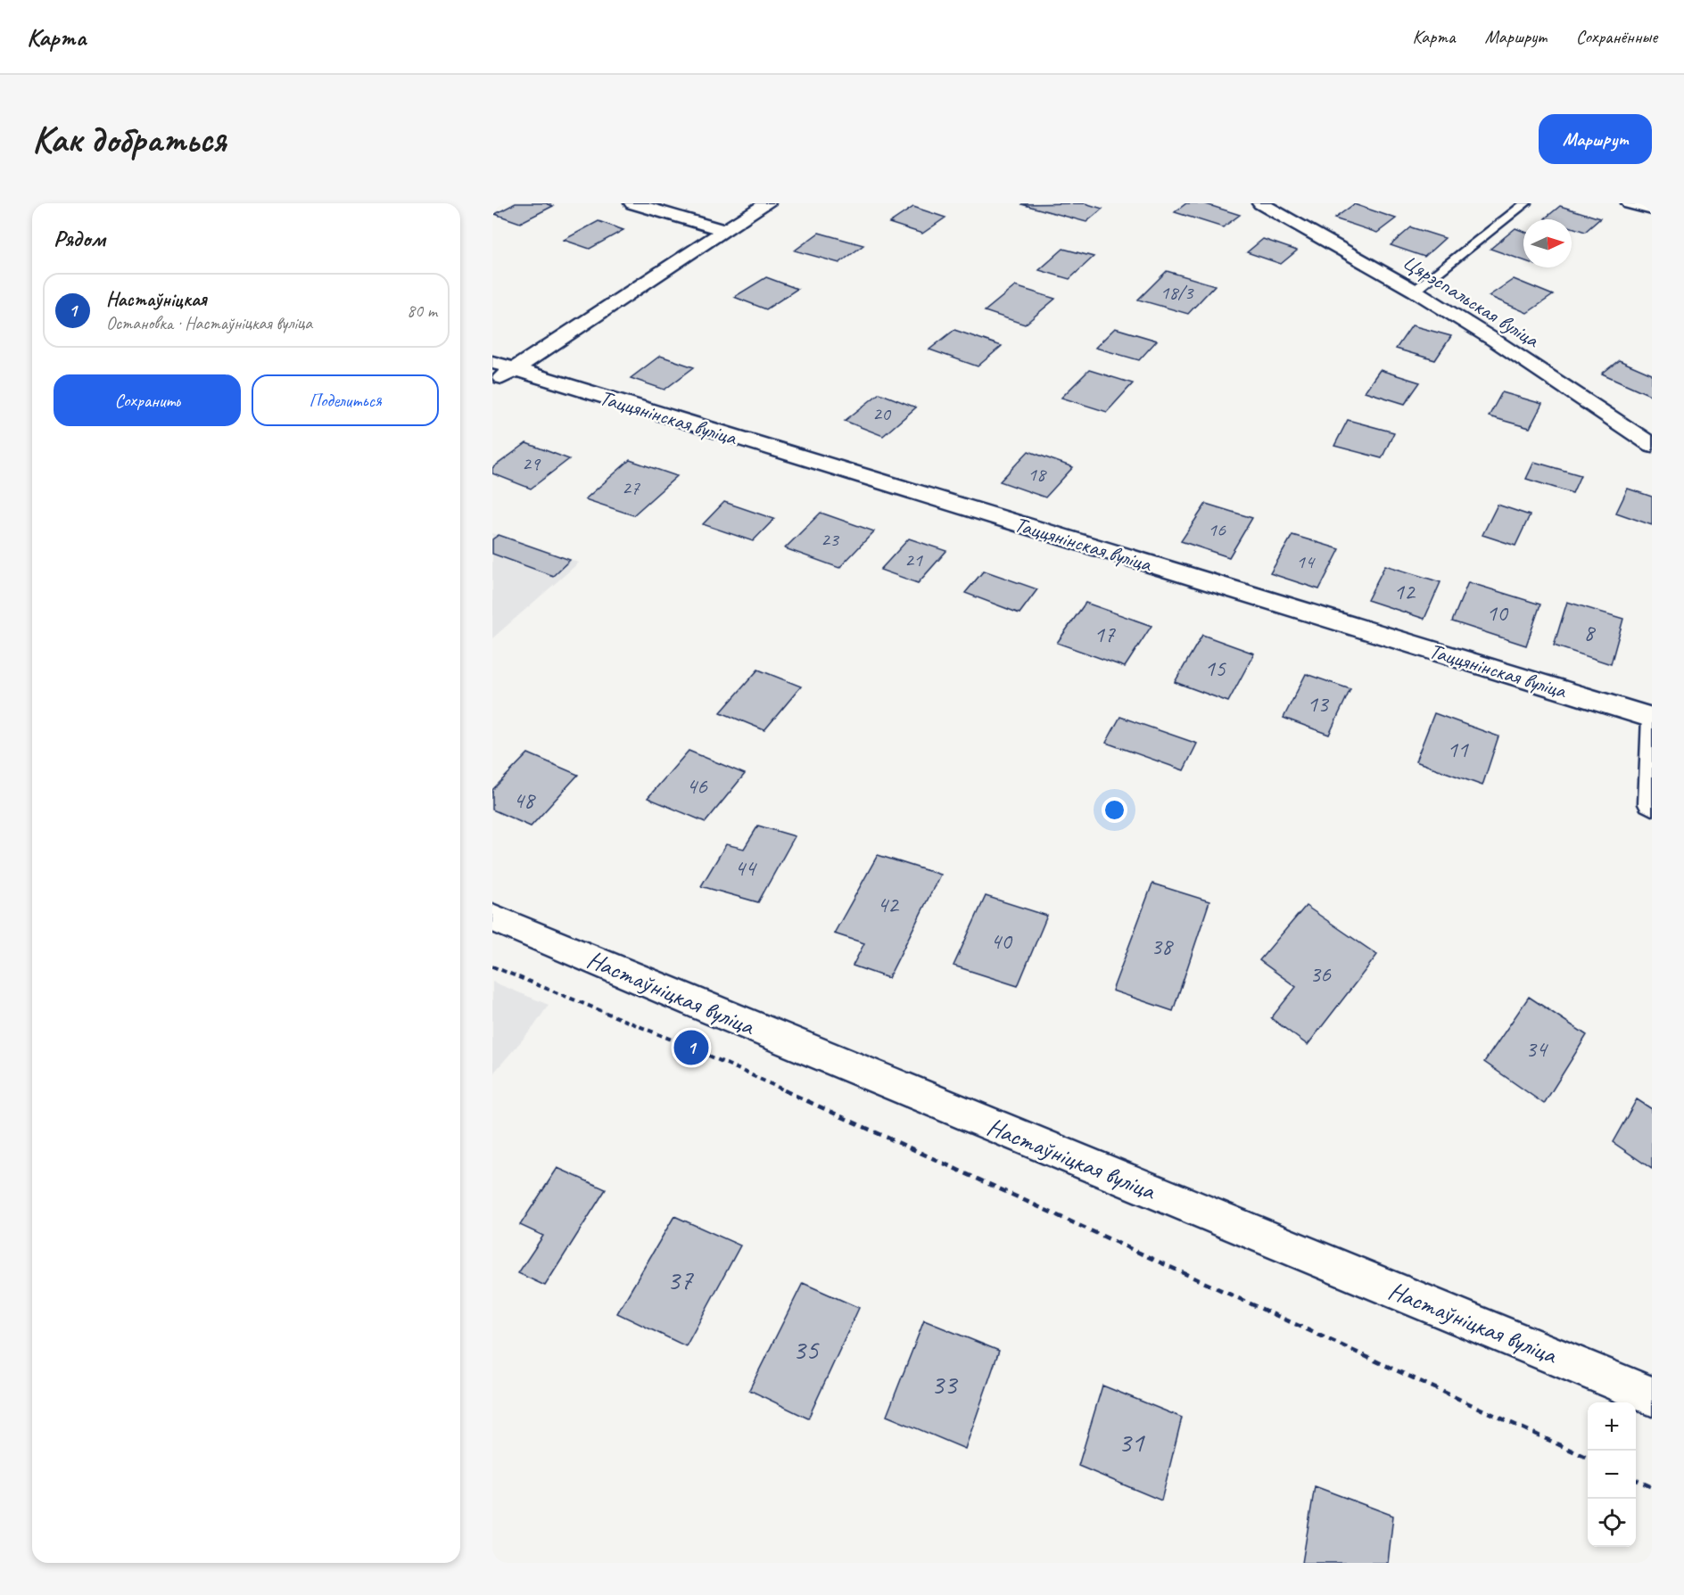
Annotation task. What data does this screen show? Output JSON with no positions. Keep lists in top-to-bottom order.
{
  "streets": {
    "street": ["Цярэспальская вуліца", "Таццянінская вуліца", "Настаўніцкая вуліца"]
  },
  "house_numbers": [
    "18/3",
    "20",
    "29",
    "18",
    "27",
    "16",
    "23",
    "21",
    "14",
    "12",
    "10",
    "8",
    "17",
    "15",
    "13",
    "11",
    "46",
    "48",
    "44",
    "42",
    "40",
    "38",
    "36",
    "34",
    "37",
    "35",
    "33",
    "31"
  ],
  "north": "right",
  "page": {
    "header": "Карта",
    "nav": ["Карта", "Маршрут", "Сохранённые"],
    "buttons": [
      "Маршрут",
      ["Сохранить", "Поделиться"]
    ],
    "title": "Как добраться",
    "heading": "Рядом",
    "list": [
      {
        "mark": "1",
        "name": "Настаўніцкая",
        "note": "Остановка · Настаўніцкая вуліца",
        "value": "80 m"
      }
    ],
    "pins": "1",
    "map_buttons": ["+", "−"]
  }
}
